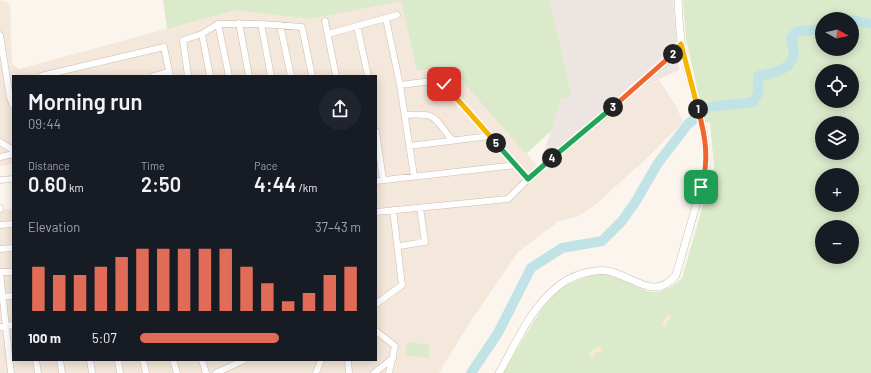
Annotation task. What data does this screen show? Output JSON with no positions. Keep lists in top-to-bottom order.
{
  "north": "right",
  "page": {
    "map_buttons": ["+", "−"],
    "pins": [
      "2",
      "3",
      "1",
      "5",
      "4"
    ],
    "heading": ["Morning run", "09:44"],
    "stats": [
      ["Distance", "0.60 km"],
      ["Time", "2:50"],
      ["Pace", "4:44 /km"]
    ],
    "chart": ["Elevation", "37–43 m"],
    "list": [
      {
        "name": "100 m",
        "note": "5:07"
      }
    ]
  }
}
